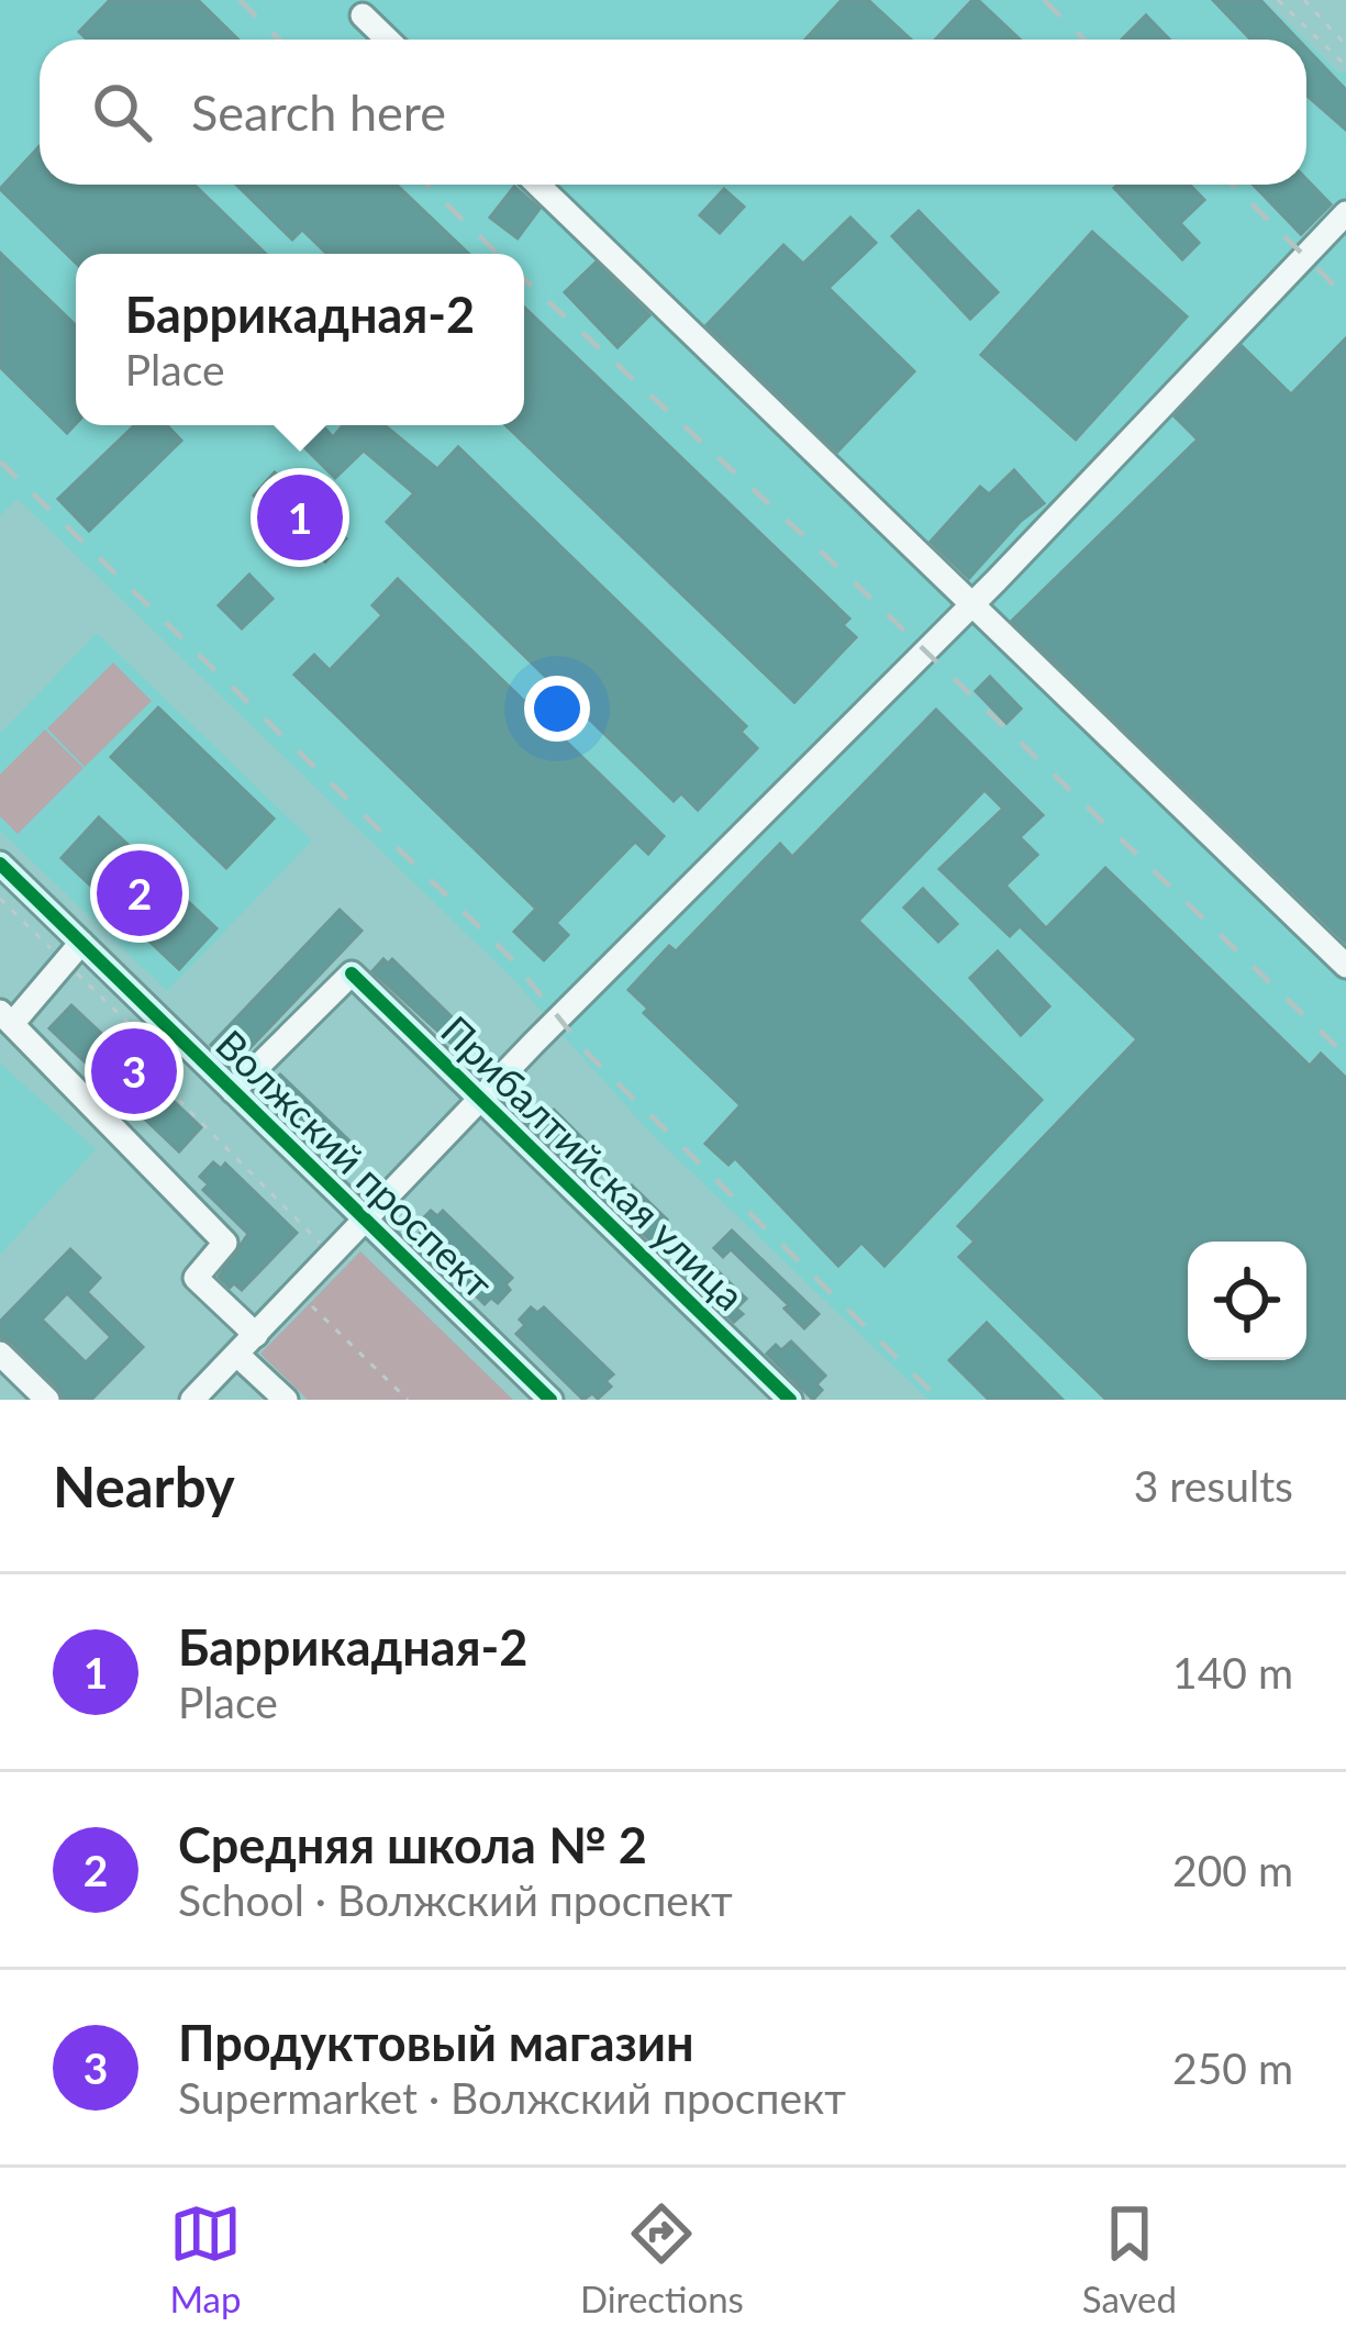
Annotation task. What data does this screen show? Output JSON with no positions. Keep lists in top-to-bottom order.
{
  "streets": {
    "street": ["Прибалтийская улица", "Волжский проспект"]
  },
  "crossings": [
    ["Прибалтийская улица", "Волжский проспект"]
  ],
  "page": {
    "search": "Search here",
    "popup": ["Баррикадная-2", "Place"],
    "pins": ["1", "2", "3"],
    "heading": ["Nearby", "3 results"],
    "list": [
      {
        "mark": "1",
        "name": "Баррикадная-2",
        "note": "Place",
        "value": "140 m"
      },
      {
        "mark": "2",
        "name": "Средняя школа № 2",
        "note": "School · Волжский проспект",
        "value": "200 m"
      },
      {
        "mark": "3",
        "name": "Продуктовый магазин",
        "note": "Supermarket · Волжский проспект",
        "value": "250 m"
      }
    ],
    "nav": ["Map", "Directions", "Saved"]
  }
}
